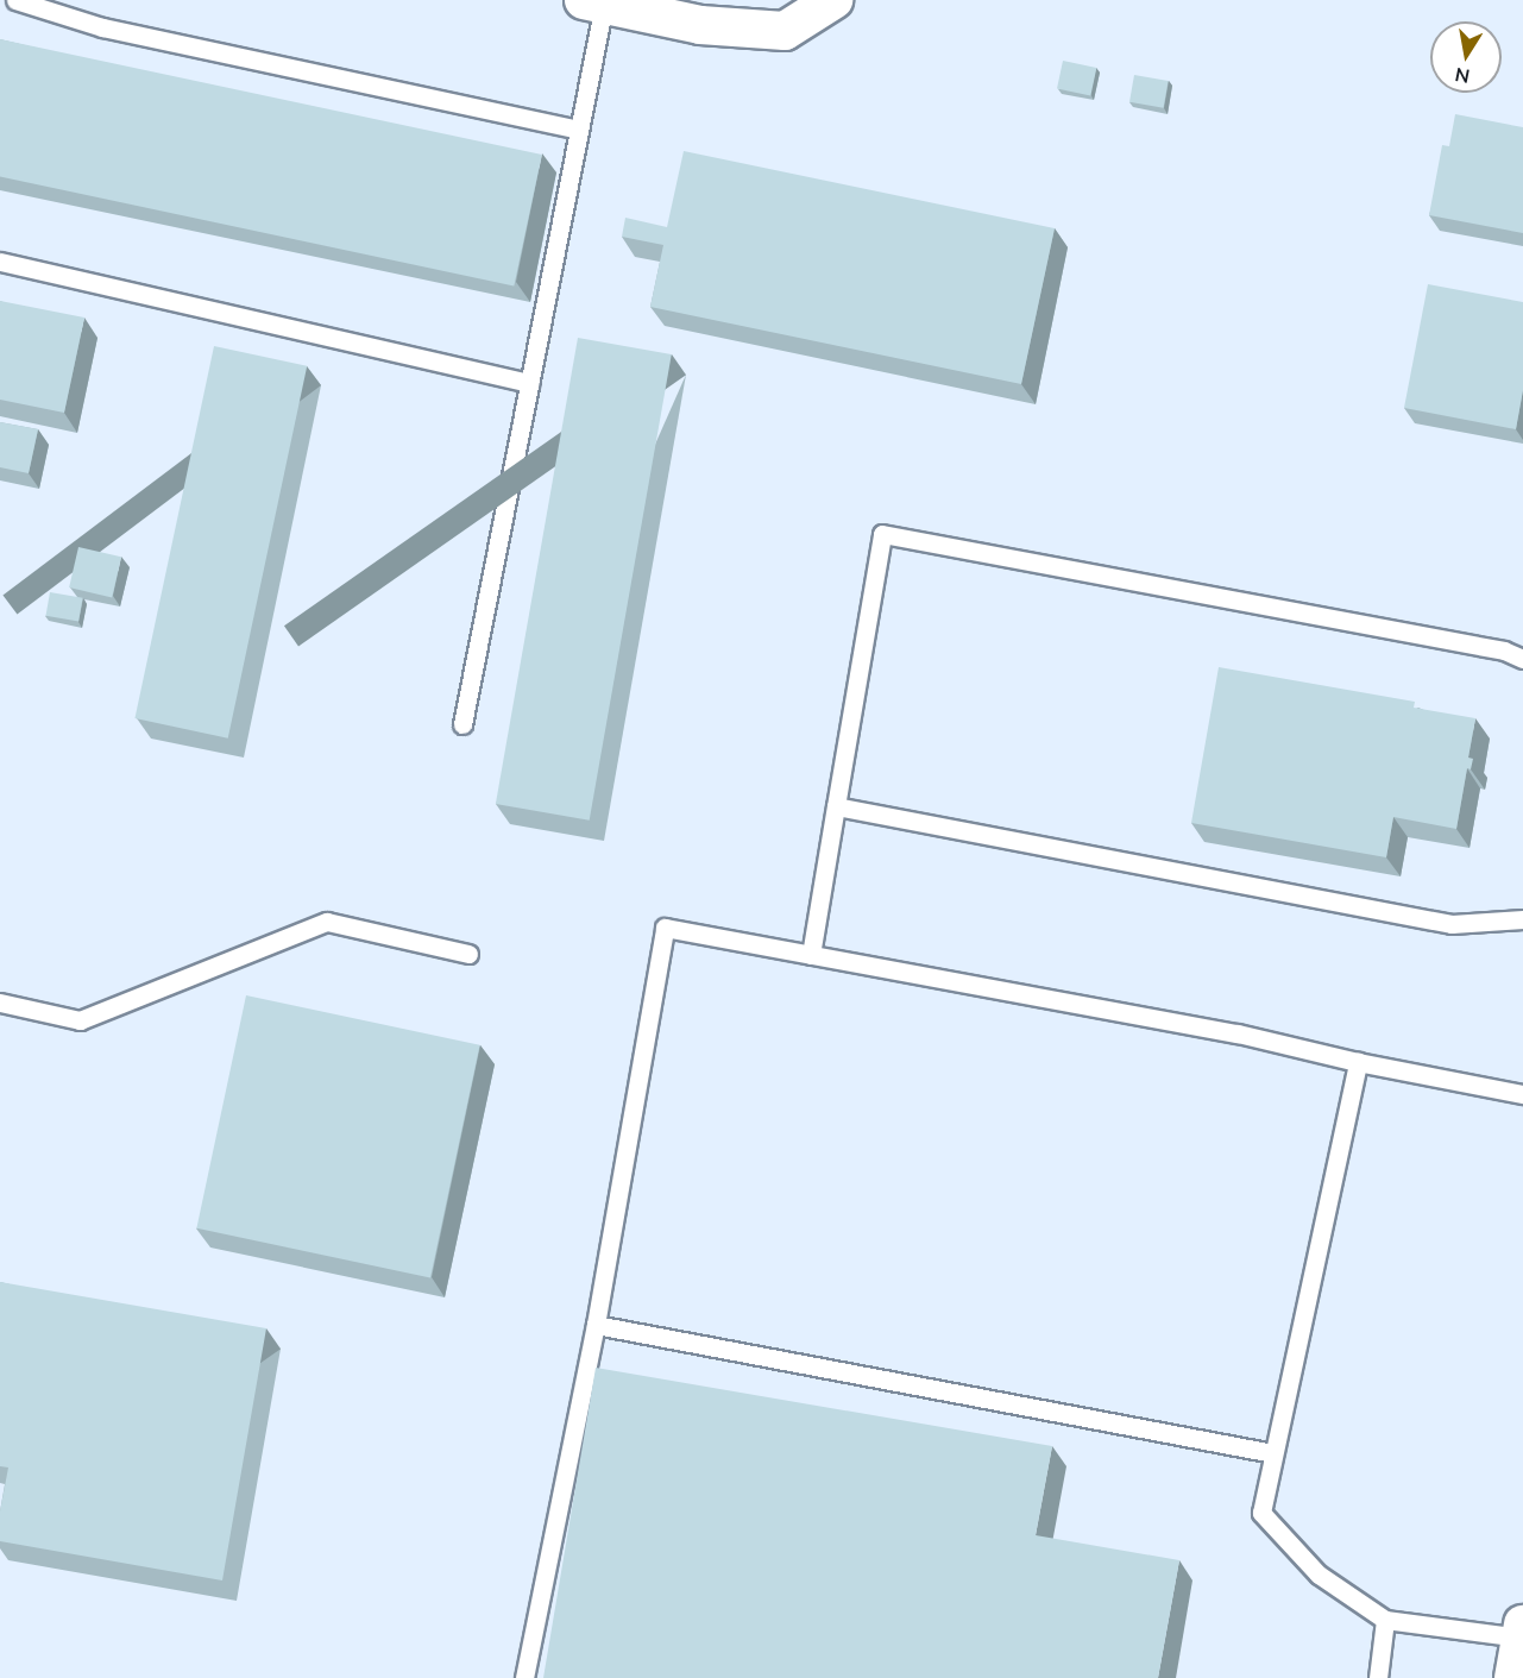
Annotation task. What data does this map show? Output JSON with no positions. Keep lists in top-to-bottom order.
{
  "north": "bottom"
}
